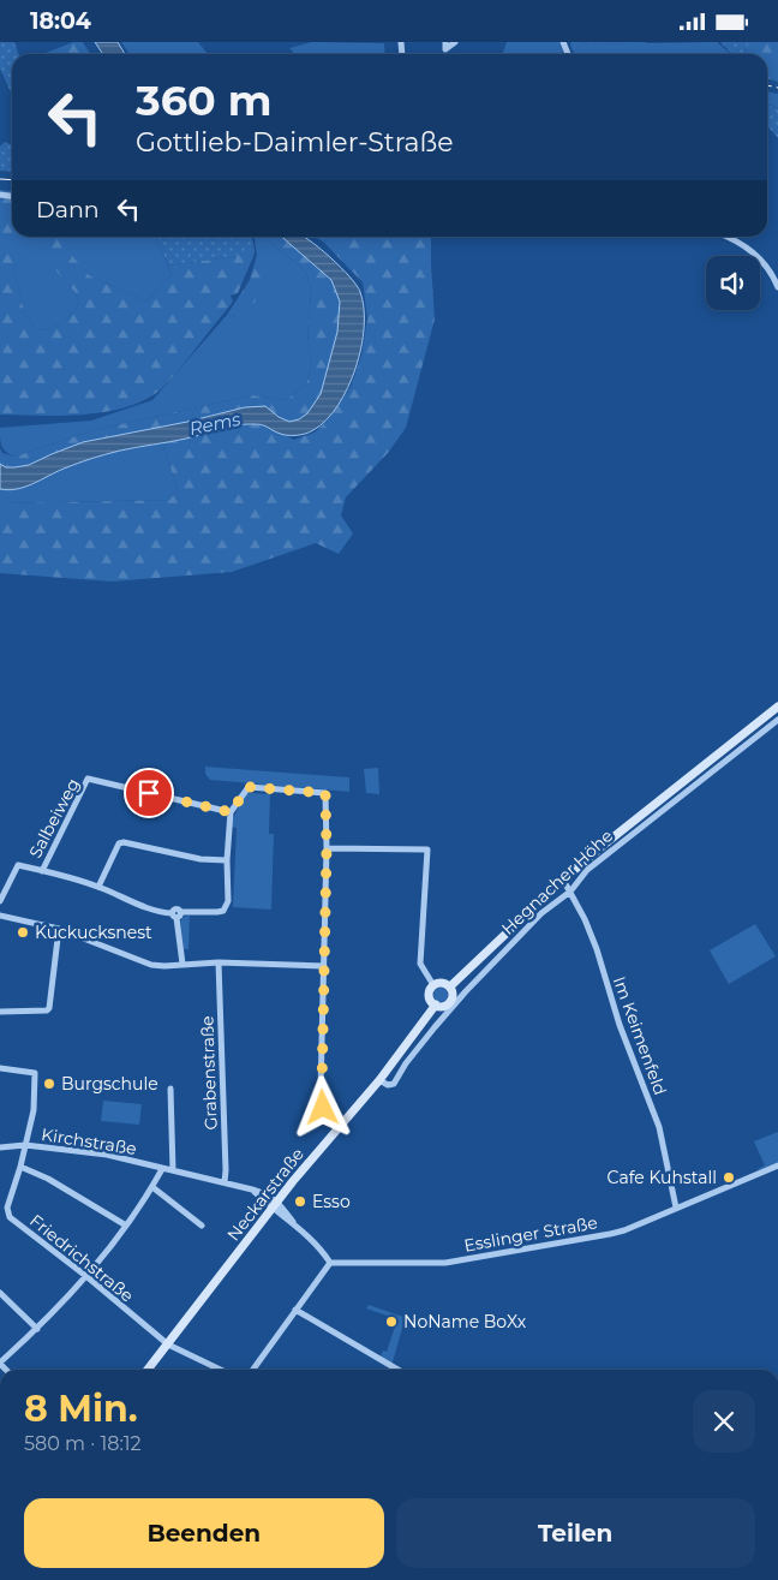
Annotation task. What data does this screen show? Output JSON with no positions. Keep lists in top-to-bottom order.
{
  "streets": {
    "main road": ["Hegnacher Höhe", "Neckarstraße"],
    "street": [
      "Salbeiweg",
      "Im Keimenfeld",
      "Grabenstraße",
      "Kirchstraße",
      "Esslinger Straße",
      "Friedrichstraße"
    ]
  },
  "crossings": [
    ["Hegnacher Höhe", "Im Keimenfeld"],
    ["Hegnacher Höhe", "Neckarstraße"],
    ["Im Keimenfeld", "Esslinger Straße"],
    ["Grabenstraße", "Kirchstraße"],
    ["Kirchstraße", "Neckarstraße"],
    ["Kirchstraße", "Friedrichstraße"],
    ["Neckarstraße", "Friedrichstraße"]
  ],
  "water": ["Rems"],
  "places": [
    "Kuckucksnest",
    "Burgschule",
    "Cafe Kuhstall",
    "Esso",
    "NoName BoXx"
  ],
  "page": {
    "status": "18:04",
    "turn": ["360 m", "Gottlieb-Daimler-Straße"],
    "then": "Dann",
    "heading": ["8 Min.", "580 m · 18:12"],
    "buttons": ["Beenden", "Teilen"]
  }
}
